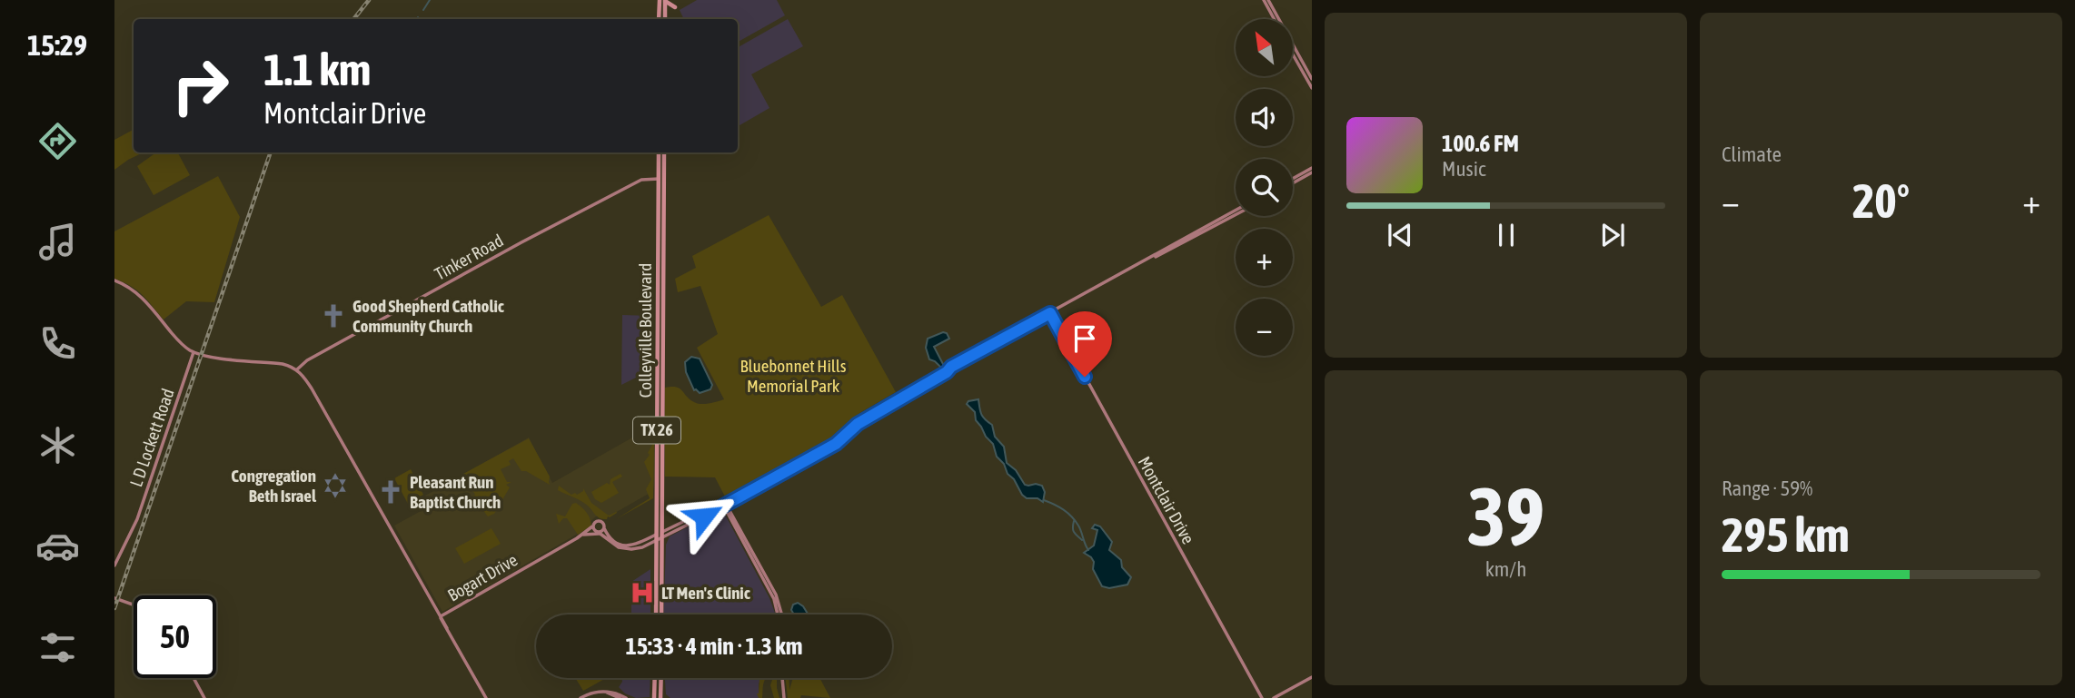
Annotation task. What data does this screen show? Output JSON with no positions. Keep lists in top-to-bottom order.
{
  "streets": {
    "main road": [
      "Tinker Road",
      "Colleyville Boulevard",
      "TX 26",
      "L D Lockett Road",
      "Montclair Drive",
      "Bogart Drive"
    ]
  },
  "crossings": [
    ["Tinker Road", "Colleyville Boulevard"]
  ],
  "parks": ["Bluebonnet Hills Memorial Park"],
  "places": {
    "church": ["Good Shepherd Catholic Community Church", "Pleasant Run Baptist Church"],
    "synagogue": ["Congregation Beth Israel"],
    "hospital": ["LT Men's Clinic"]
  },
  "north": "top left",
  "page": {
    "tabs": "15:29",
    "tile": [
      "Climate",
      ["39", "km/h"],
      ["Range · 59%", "295 km"]
    ],
    "map_buttons": ["+", "−"],
    "turn": ["1.1 km", "Montclair Drive"],
    "song": ["100.6 FM", "Music"],
    "heat": ["−", "20°", "+"],
    "limit": "50",
    "trip": "15:33 · 4 min · 1.3 km"
  }
}
